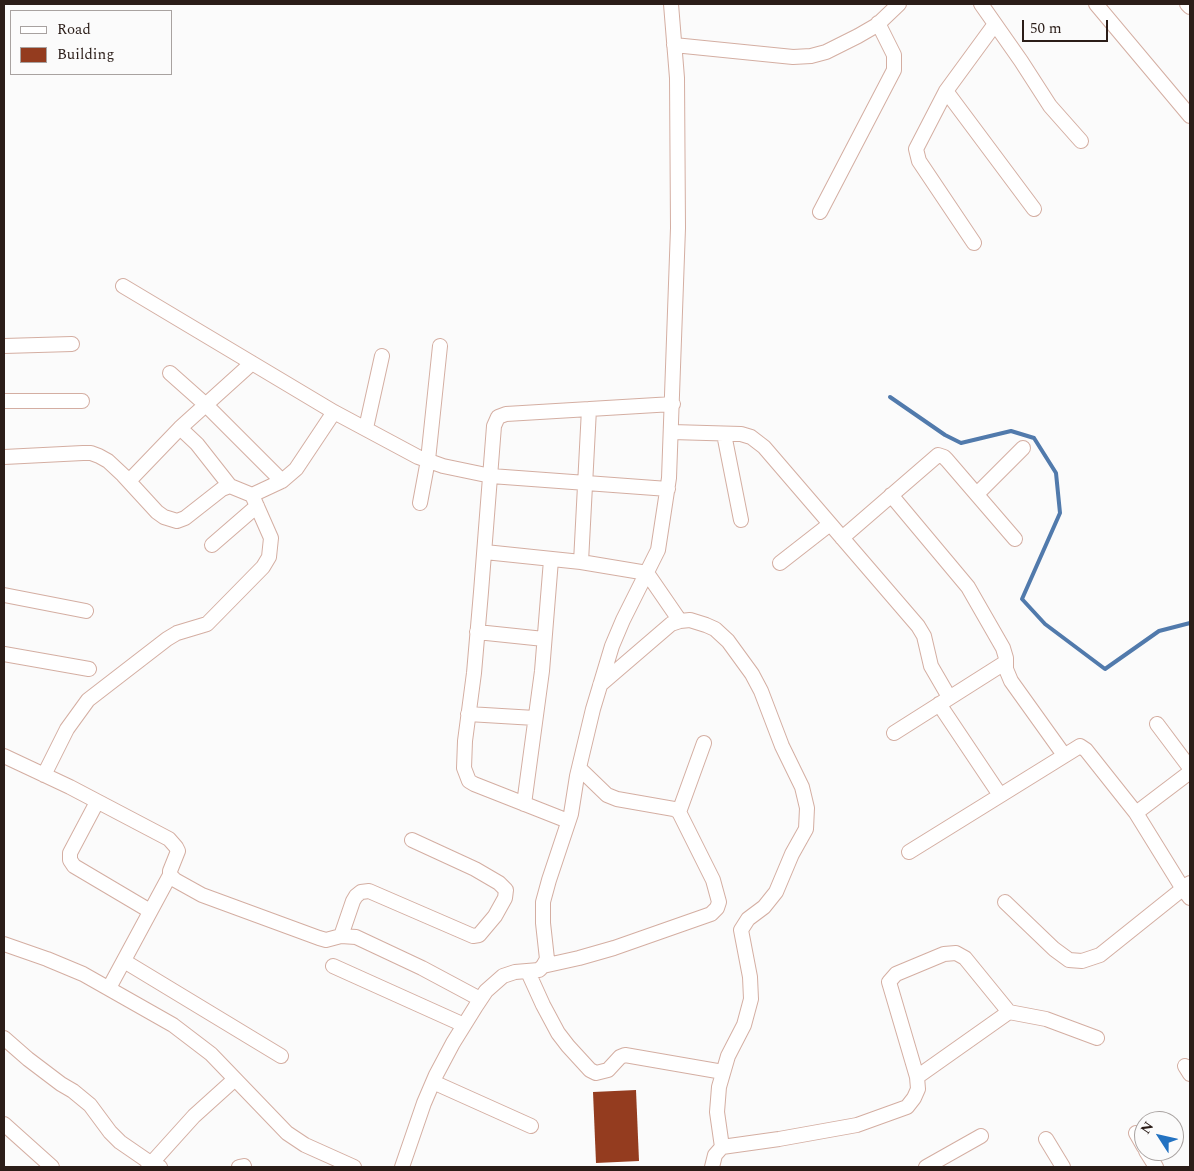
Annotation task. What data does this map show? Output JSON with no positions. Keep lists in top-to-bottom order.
{
  "legend": ["Road", "Building"],
  "scale_bar": "50 m",
  "north": "top left"
}
